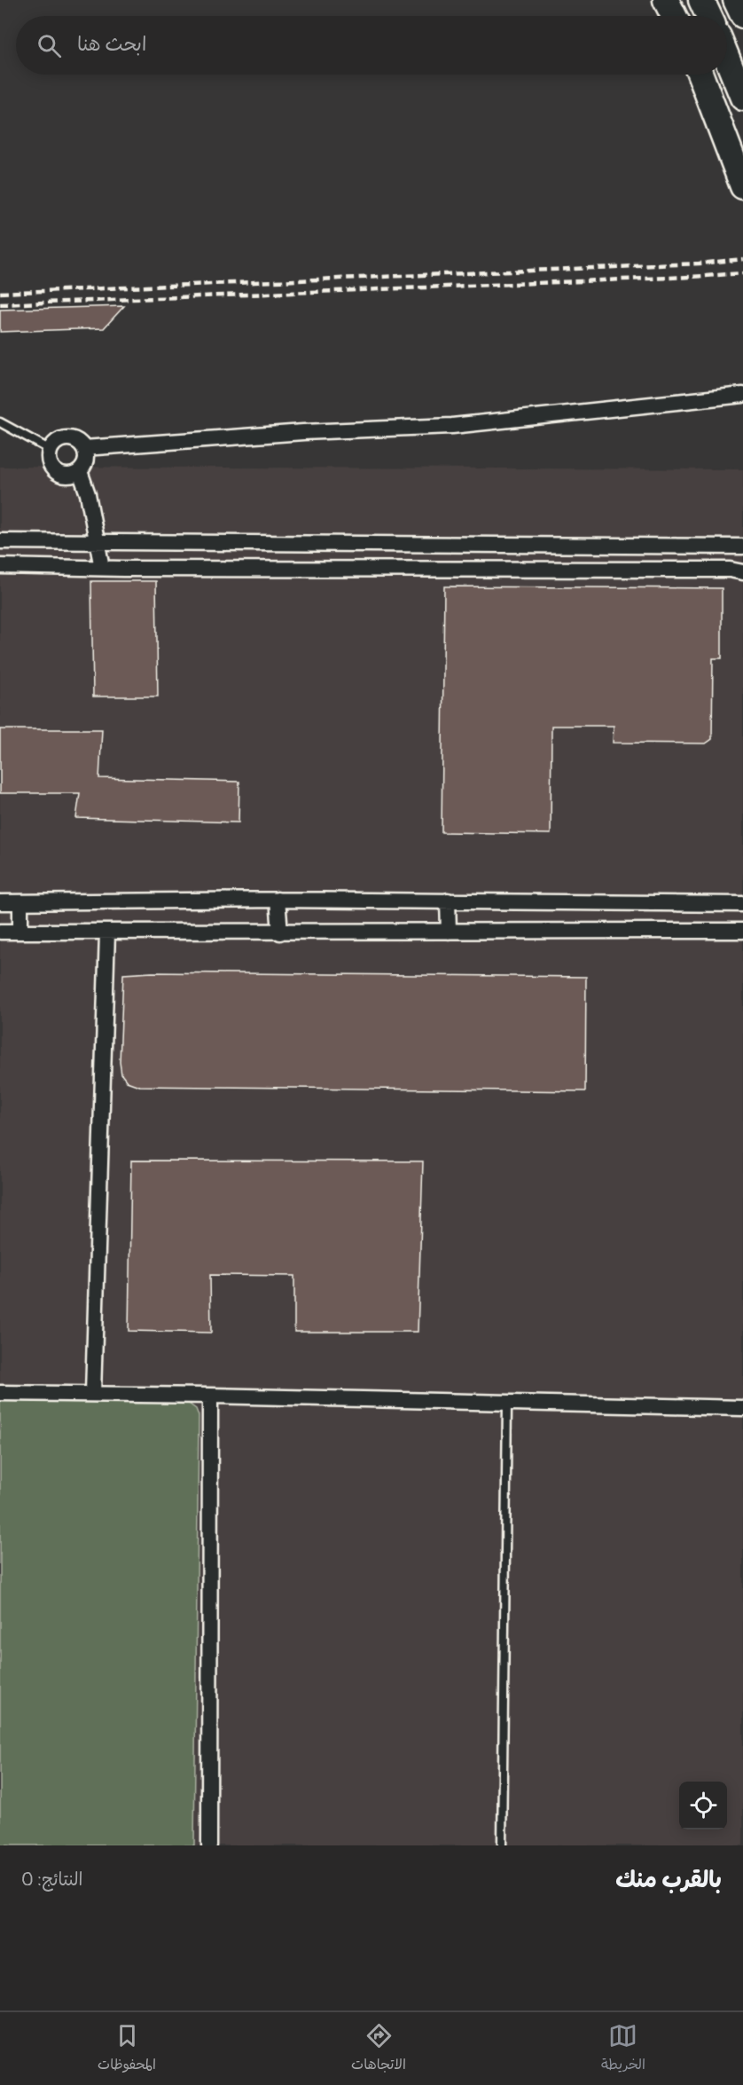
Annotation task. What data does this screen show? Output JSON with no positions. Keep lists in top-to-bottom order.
{
  "page": {
    "search": "ابحث هنا",
    "heading": ["بالقرب منك", "النتائج: 0"],
    "nav": ["الخريطة", "الاتجاهات", "المحفوظات"]
  }
}
